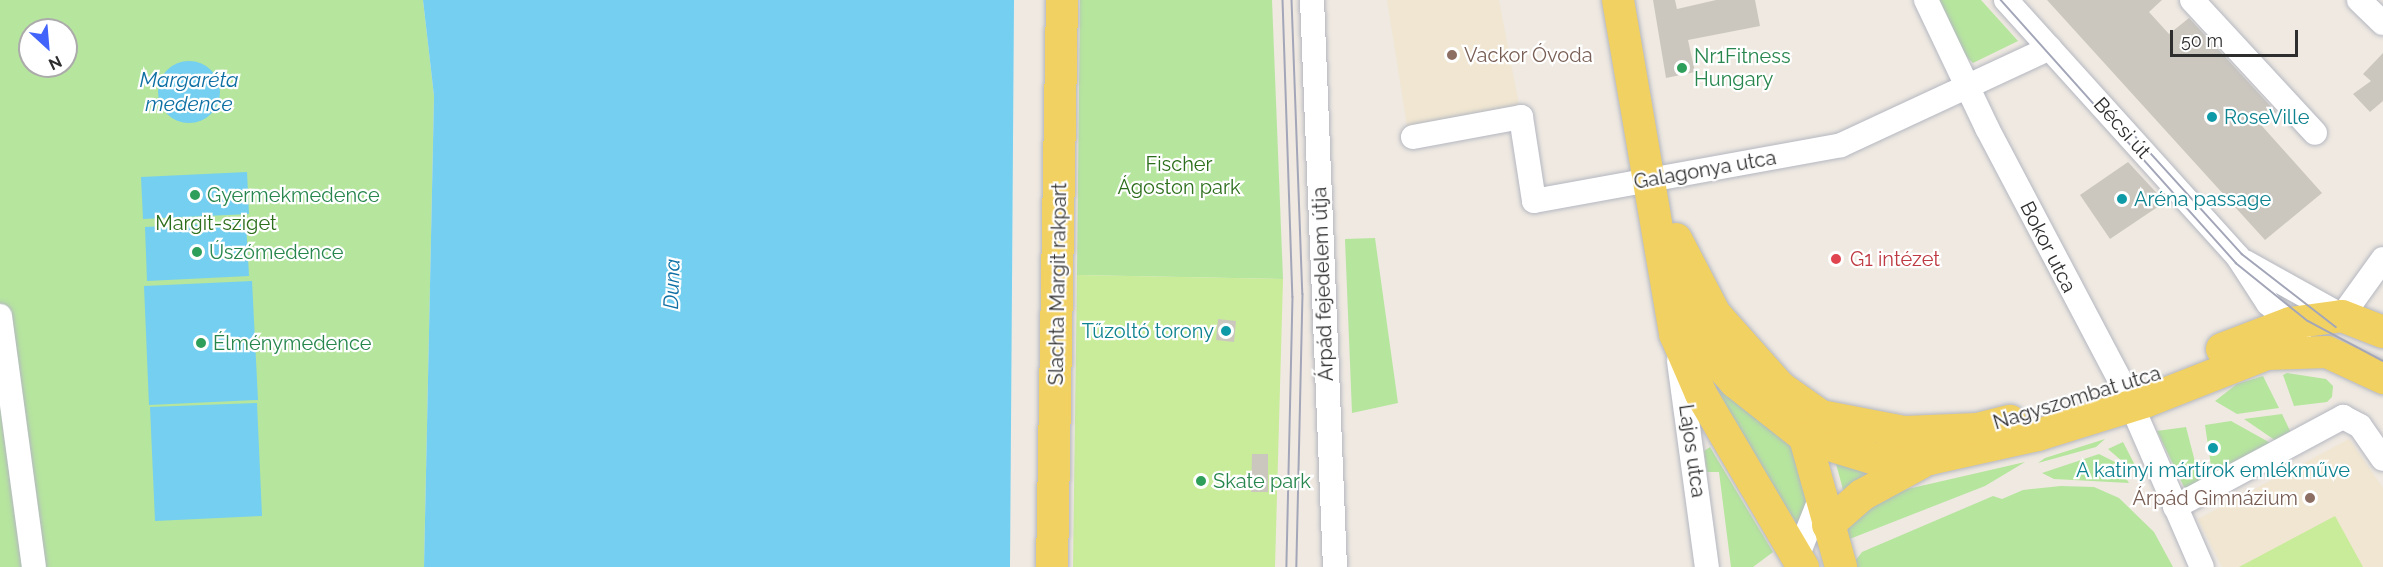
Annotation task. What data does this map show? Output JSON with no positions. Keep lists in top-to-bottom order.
{
  "streets": {
    "main road": [
      "Bécsi út",
      "Slachta Margit rakpart",
      "Nagyszombat utca",
      "Lajos utca"
    ],
    "street": ["Galagonya utca", "Bokor utca", "Árpád fejedelem útja"]
  },
  "crossings": [
    ["Bécsi út", "Galagonya utca"],
    ["Bécsi út", "Nagyszombat utca"],
    ["Galagonya utca", "Bokor utca"],
    ["Galagonya utca", "Lajos utca"],
    ["Bokor utca", "Nagyszombat utca"],
    ["Nagyszombat utca", "Lajos utca"]
  ],
  "water": ["Margaréta medence", "Duna"],
  "parks": ["Fischer Ágoston park", "Margit-sziget"],
  "places": [
    "Vackor Óvoda",
    "Nr1Fitness Hungary",
    "RoseVille",
    "Gyermekmedence",
    "Aréna passage",
    "Úszómedence",
    "G1 intézet",
    "Tűzoltó torony",
    "Élménymedence",
    "A katinyi mártírok emlékműve",
    "Skate park",
    "Árpád Gimnázium"
  ],
  "scale_bar": "50 m",
  "north": "bottom right"
}
